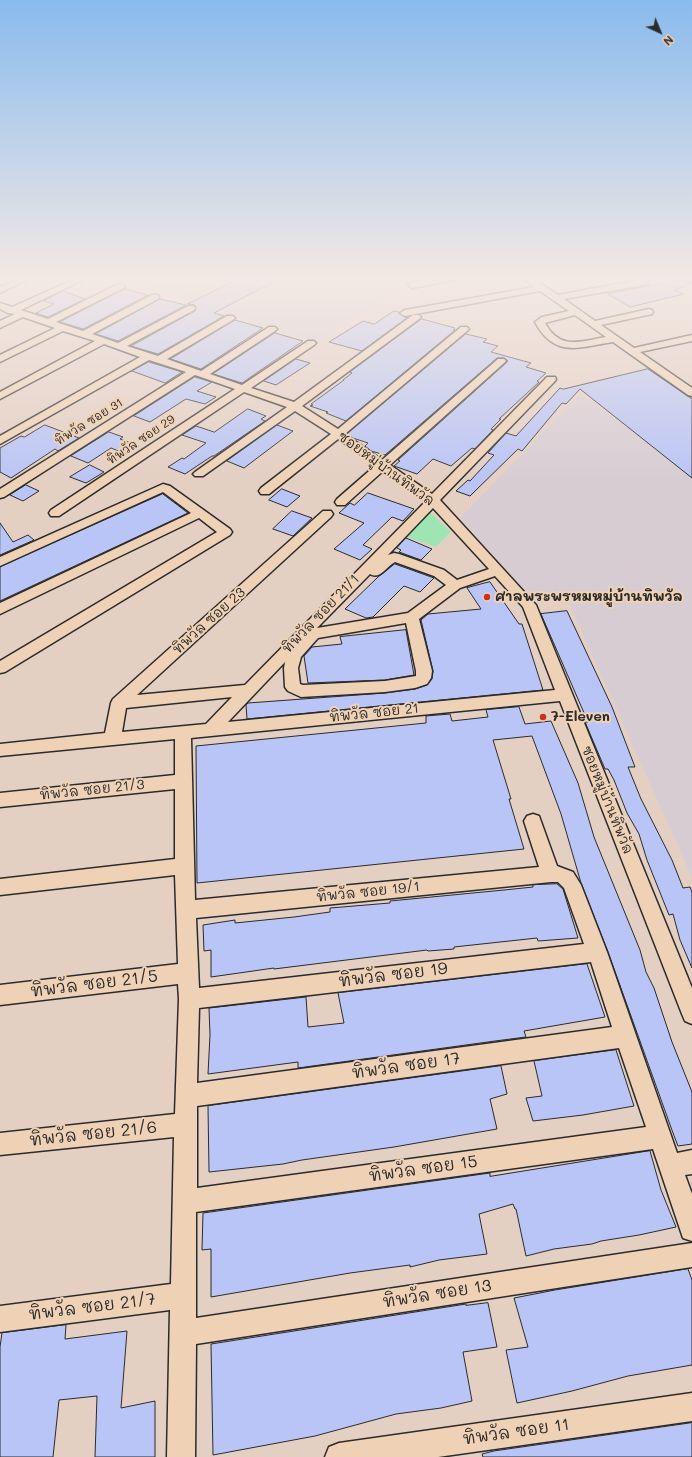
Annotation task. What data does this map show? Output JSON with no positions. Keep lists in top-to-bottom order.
{
  "streets": {
    "street": [
      "ทิพวัล ซอย 31",
      "ทิพวัล ซอย 29",
      "ซอยหมู่บ้านทิพวัล",
      "ทิพวัล ซอย 21/1",
      "ทิพวัล ซอย 23",
      "ทิพวัล ซอย 21",
      "ทิพวัล ซอย 21/3",
      "ทิพวัล ซอย 19/1",
      "ทิพวัล ซอย 19",
      "ทิพวัล ซอย 21/5",
      "ทิพวัล ซอย 17",
      "ทิพวัล ซอย 21/6",
      "ทิพวัล ซอย 15",
      "ทิพวัล ซอย 13",
      "ทิพวัล ซอย 21/7",
      "ทิพวัล ซอย 11"
    ]
  },
  "crossings": [
    ["ทิพวัล ซอย 31", "ซอยหมู่บ้านทิพวัล"],
    ["ทิพวัล ซอย 29", "ซอยหมู่บ้านทิพวัล"],
    ["ซอยหมู่บ้านทิพวัล", "ทิพวัล ซอย 21/1"],
    ["ซอยหมู่บ้านทิพวัล", "ทิพวัล ซอย 21"],
    ["ทิพวัล ซอย 21/1", "ทิพวัล ซอย 21"]
  ],
  "places": ["ศาลพระพรหมหมู่บ้านทิพวัล", "7-Eleven"],
  "north": "bottom right"
}
